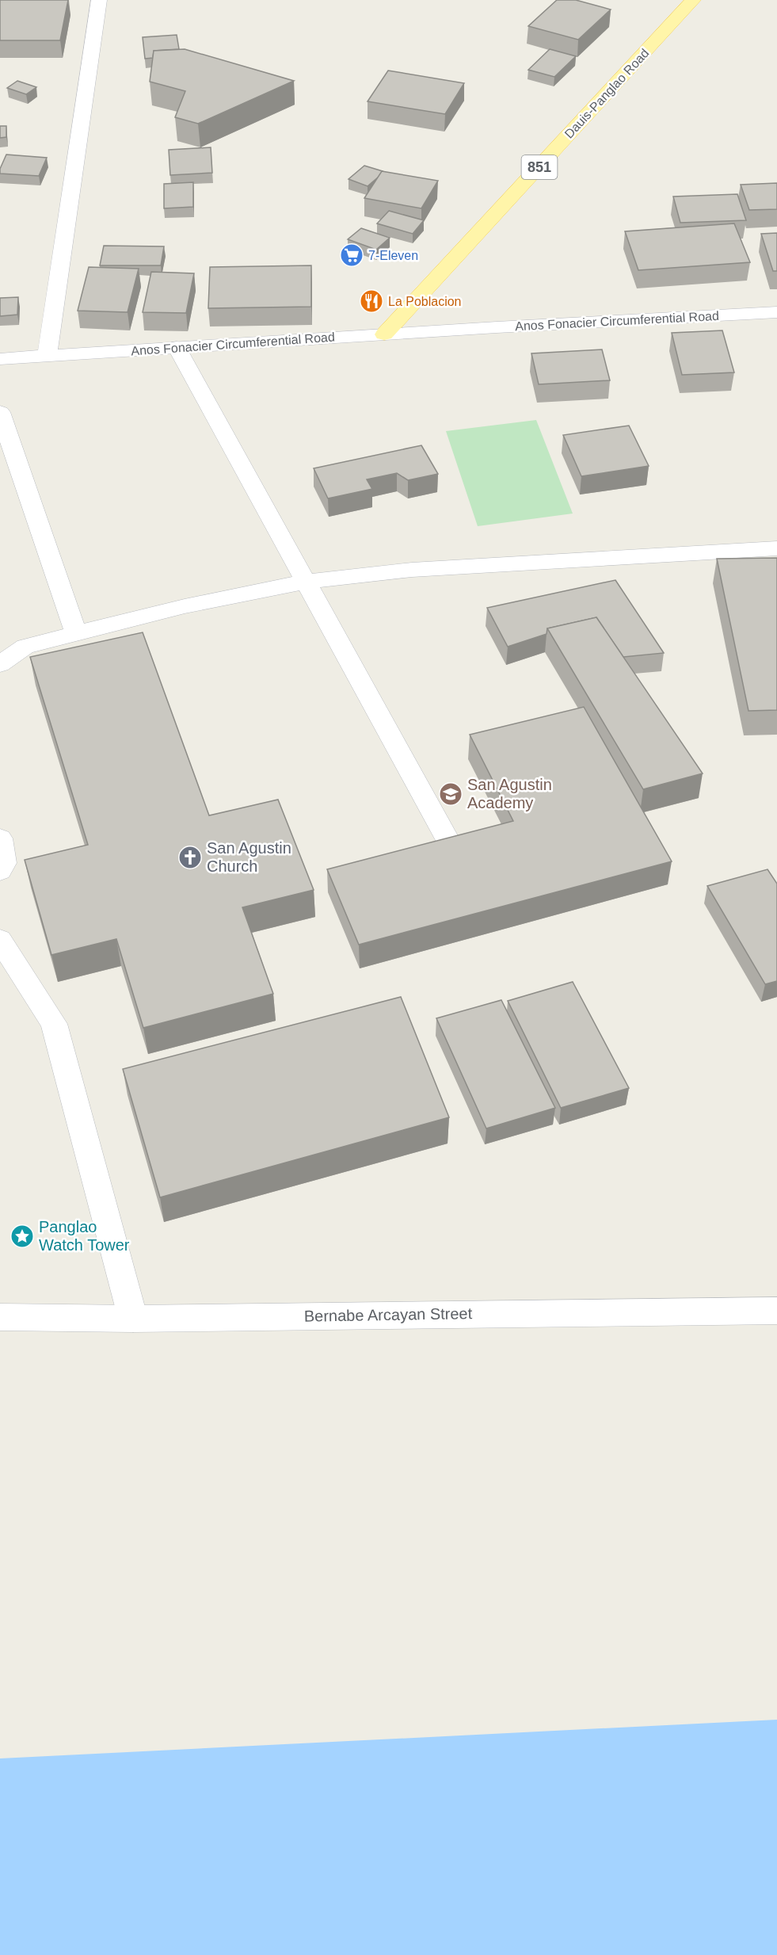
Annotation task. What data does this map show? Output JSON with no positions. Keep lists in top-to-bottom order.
{
  "streets": {
    "main road": [
      "Dauis-Panglao Road",
      "851",
      "Anos Fonacier Circumferential Road",
      "Bernabe Arcayan Street"
    ]
  },
  "crossings": [
    ["Dauis-Panglao Road", "Anos Fonacier Circumferential Road"]
  ],
  "places": {
    "supermarket": ["7-Eleven"],
    "restaurant": ["La Poblacion"],
    "school or university": ["San Agustin Academy"],
    "church": ["San Agustin Church"],
    "place": ["Panglao Watch Tower"]
  }
}
